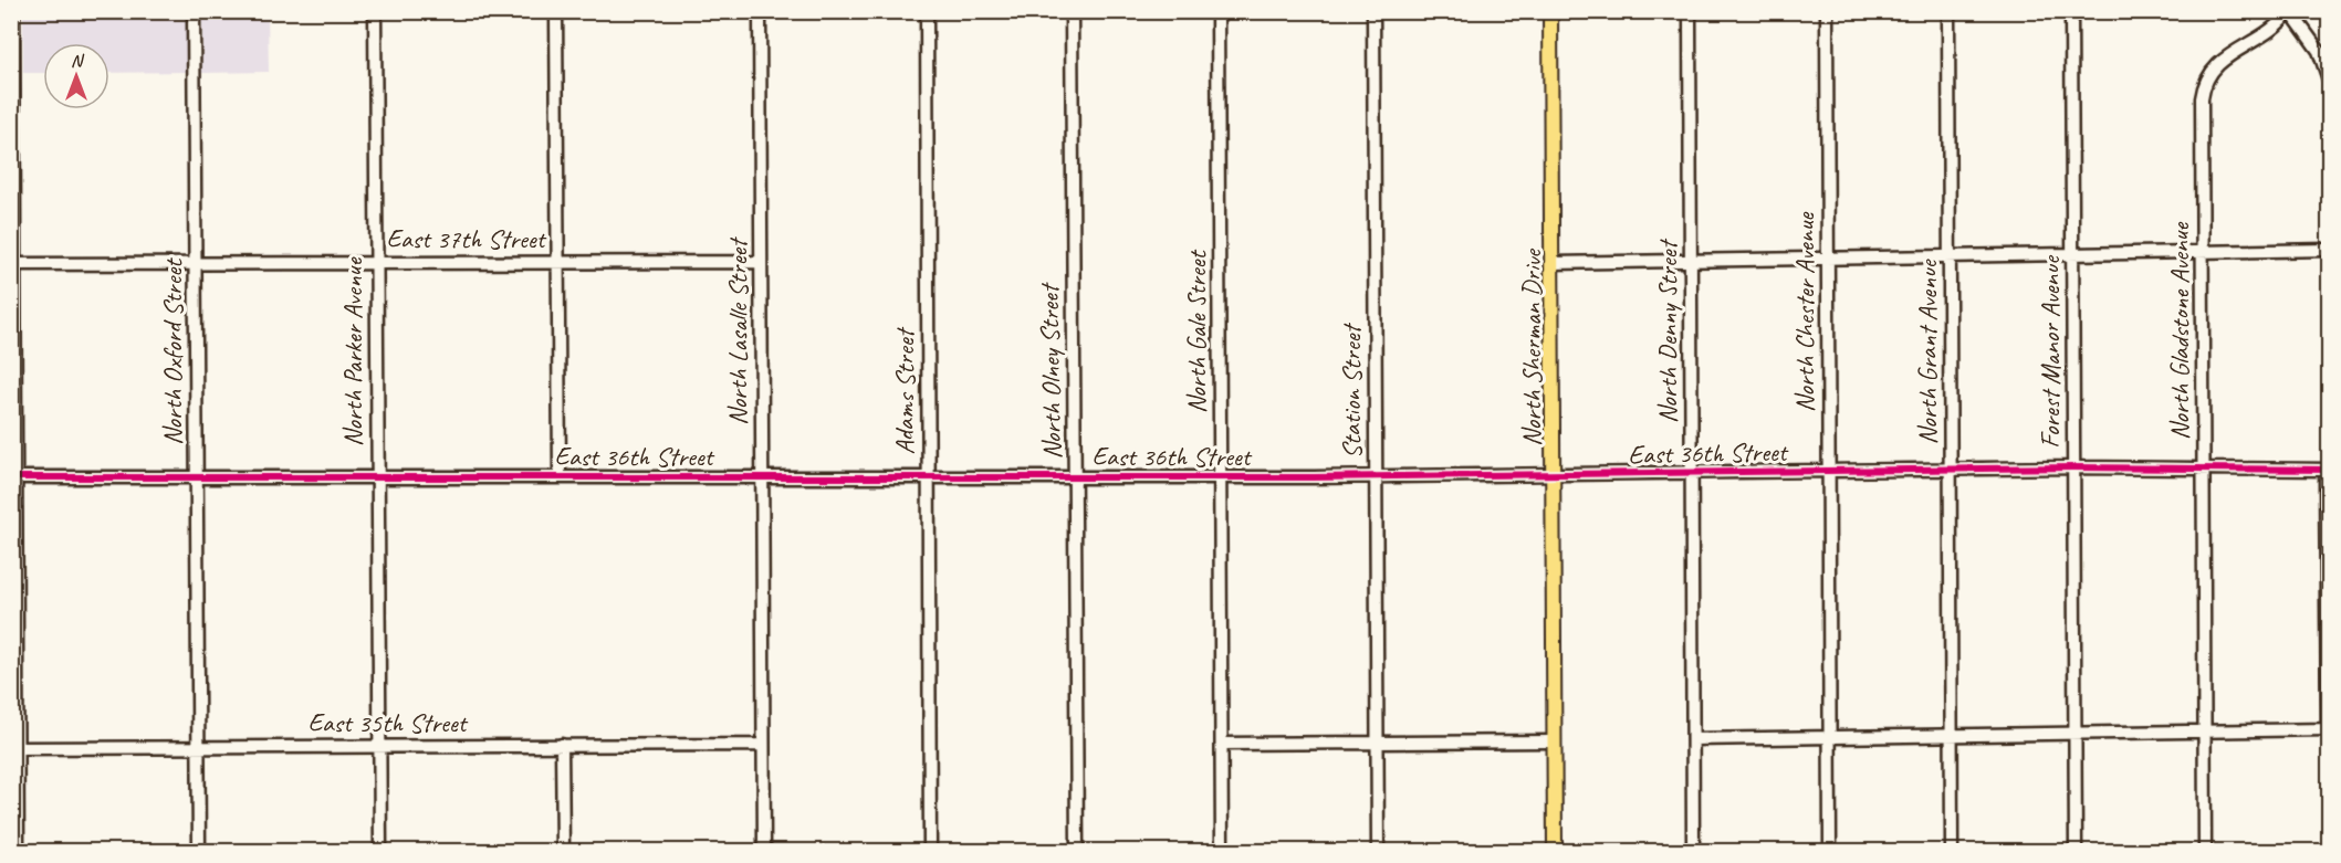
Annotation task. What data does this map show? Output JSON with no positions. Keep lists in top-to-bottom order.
{
  "streets": {
    "main road": ["North Sherman Drive"],
    "street": [
      "East 37th Street",
      "North Chester Avenue",
      "North Gladstone Avenue",
      "North Lasalle Street",
      "North Gale Street",
      "North Denny Street",
      "North Oxford Street",
      "North Parker Avenue",
      "North Grant Avenue",
      "Forest Manor Avenue",
      "North Olney Street",
      "Adams Street",
      "Station Street",
      "East 36th Street",
      "East 35th Street"
    ]
  },
  "crossings": [
    ["East 37th Street", "North Lasalle Street"],
    ["East 37th Street", "North Oxford Street"],
    ["East 37th Street", "North Parker Avenue"],
    ["North Chester Avenue", "East 36th Street"],
    ["North Gladstone Avenue", "East 36th Street"],
    ["North Lasalle Street", "East 36th Street"],
    ["North Lasalle Street", "East 35th Street"],
    ["North Gale Street", "East 36th Street"],
    ["North Denny Street", "East 36th Street"],
    ["North Sherman Drive", "East 36th Street"],
    ["North Oxford Street", "East 36th Street"],
    ["North Oxford Street", "East 35th Street"],
    ["North Parker Avenue", "East 36th Street"],
    ["North Parker Avenue", "East 35th Street"],
    ["North Grant Avenue", "East 36th Street"],
    ["Forest Manor Avenue", "East 36th Street"],
    ["North Olney Street", "East 36th Street"],
    ["Adams Street", "East 36th Street"],
    ["Station Street", "East 36th Street"]
  ],
  "north": "top"
}
